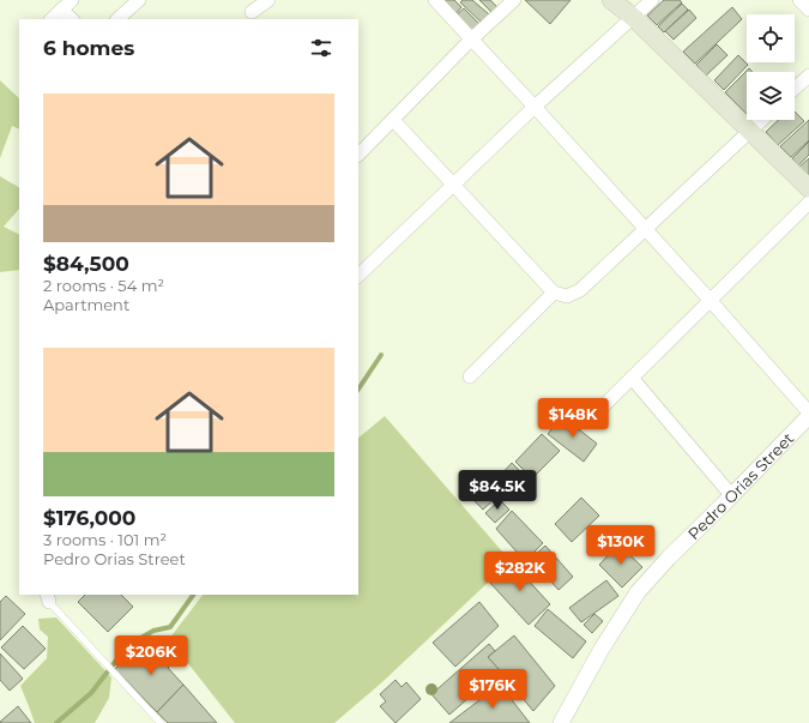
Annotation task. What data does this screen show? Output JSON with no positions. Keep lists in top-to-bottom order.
{
  "streets": {
    "street": ["Pedro Orias Street"]
  },
  "page": {
    "heading": "6 homes",
    "list": [
      {
        "name": "$84,500",
        "note": "2 rooms · 54 m² · Apartment"
      },
      {
        "name": "$176,000",
        "note": "3 rooms · 101 m² · Pedro Orias Street"
      }
    ],
    "price": [
      "$148K",
      "$84.5K",
      "$130K",
      "$282K",
      "$206K",
      "$176K"
    ]
  }
}
